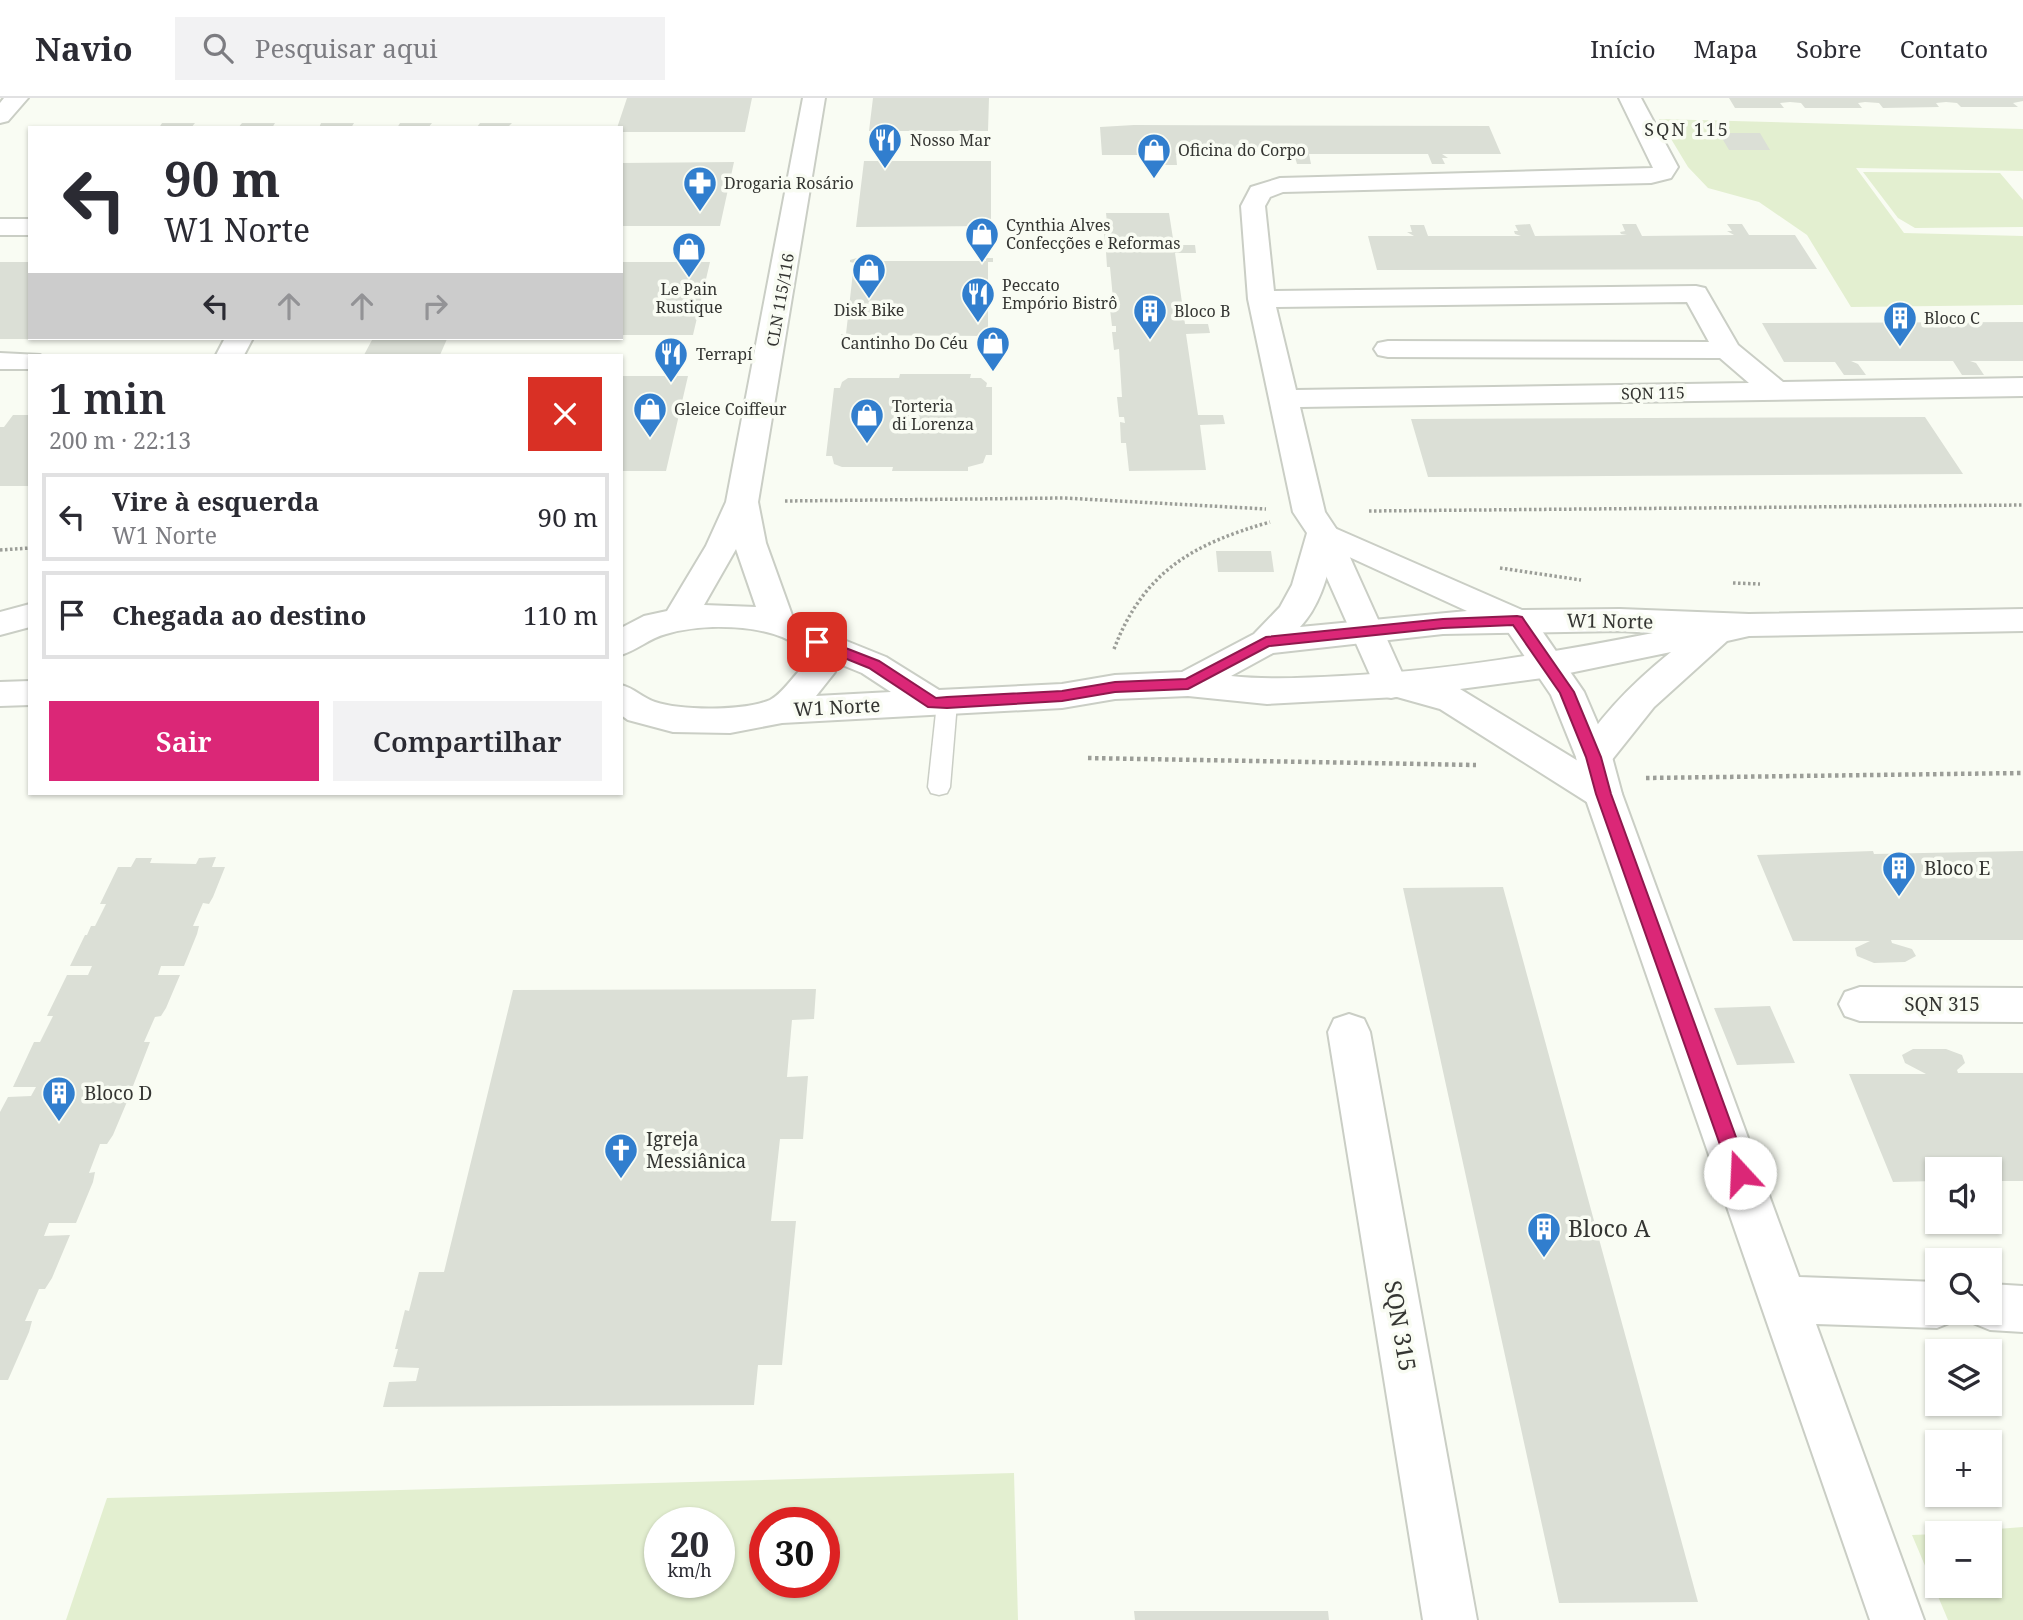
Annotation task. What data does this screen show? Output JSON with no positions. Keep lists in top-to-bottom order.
{
  "streets": {
    "street": [
      "CLN 115/116",
      "SQN 115",
      "W1 Norte",
      "SQN 315"
    ]
  },
  "crossings": [
    ["CLN 115/116", "W1 Norte"]
  ],
  "districts": ["SQN 115"],
  "places": {
    "restaurant": ["Nosso Mar", "Peccato Empório Bistrô", "Terrapí"],
    "shop": [
      "Oficina do Corpo",
      "Cynthia Alves Confecções e Reformas",
      "Le Pain Rustique",
      "Disk Bike",
      "Cantinho Do Céu",
      "Gleice Coiffeur",
      "Torteria di Lorenza"
    ],
    "pharmacy": ["Drogaria Rosário"],
    "building": [
      "Bloco B",
      "Bloco C",
      "Bloco E",
      "Bloco D",
      "Bloco A"
    ],
    "church": ["Igreja Messiânica"]
  },
  "page": {
    "header": "Navio",
    "search": "Pesquisar aqui",
    "nav": [
      "Início",
      "Mapa",
      "Sobre",
      "Contato"
    ],
    "turn": ["90 m", "W1 Norte"],
    "heading": ["1 min", "200 m · 22:13"],
    "list": [
      {
        "name": "Vire à esquerda",
        "note": "W1 Norte",
        "value": "90 m"
      },
      {
        "name": "Chegada ao destino",
        "value": "110 m"
      }
    ],
    "buttons": ["Sair", "Compartilhar"],
    "map_buttons": ["+", "−"],
    "speed": "20 km/h",
    "limit": "30"
  }
}
